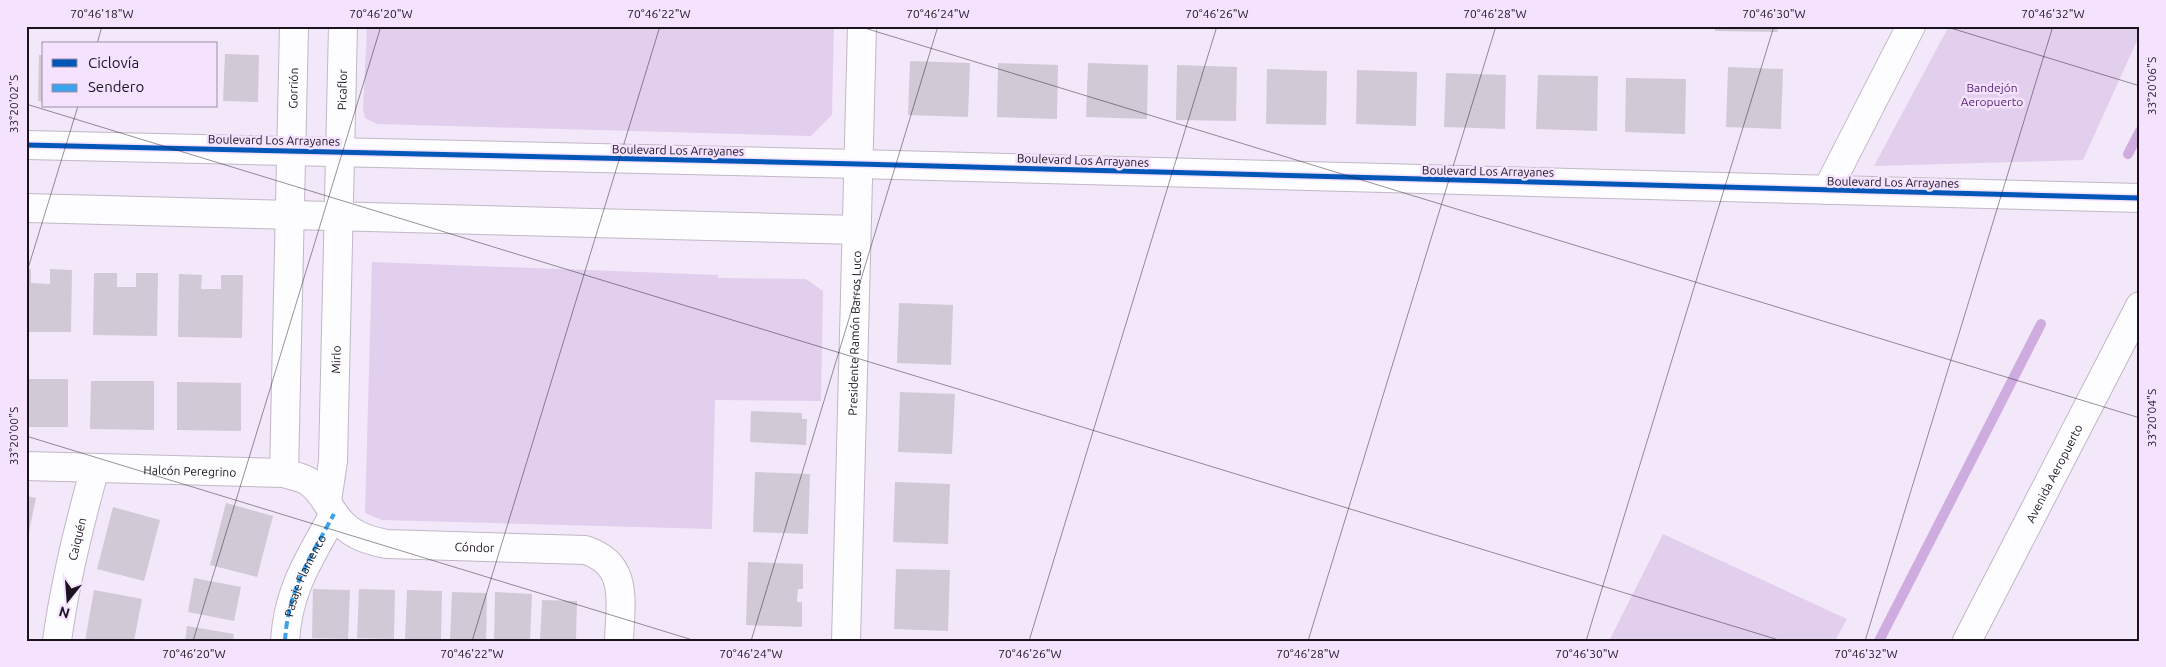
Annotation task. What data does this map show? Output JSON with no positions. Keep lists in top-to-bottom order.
{
  "streets": {
    "street": [
      "Gorrión",
      "Picaflor",
      "Boulevard Los Arrayanes",
      "Presidente Ramón Barros Luco",
      "Mirlo",
      "Halcón Peregrino",
      "Avenida Aeropuerto",
      "Caiquén",
      "Cóndor",
      "Pasaje Flamenco"
    ]
  },
  "crossings": [
    ["Gorrión", "Boulevard Los Arrayanes"],
    ["Picaflor", "Boulevard Los Arrayanes"],
    ["Picaflor", "Mirlo"],
    ["Boulevard Los Arrayanes", "Presidente Ramón Barros Luco"],
    ["Mirlo", "Cóndor"],
    ["Mirlo", "Pasaje Flamenco"],
    ["Halcón Peregrino", "Caiquén"],
    ["Halcón Peregrino", "Cóndor"],
    ["Cóndor", "Pasaje Flamenco"]
  ],
  "parks": ["Bandejón Aeropuerto"],
  "legend": ["Ciclovía", "Sendero"],
  "north": "bottom",
  "coordinates": [
    "70°46'18\"W",
    "70°46'20\"W",
    "70°46'22\"W",
    "70°46'24\"W",
    "70°46'26\"W",
    "70°46'28\"W",
    "70°46'30\"W",
    "70°46'32\"W",
    "33°20'06\"S",
    "33°20'02\"S",
    "33°20'04\"S",
    "33°20'00\"S"
  ]
}
